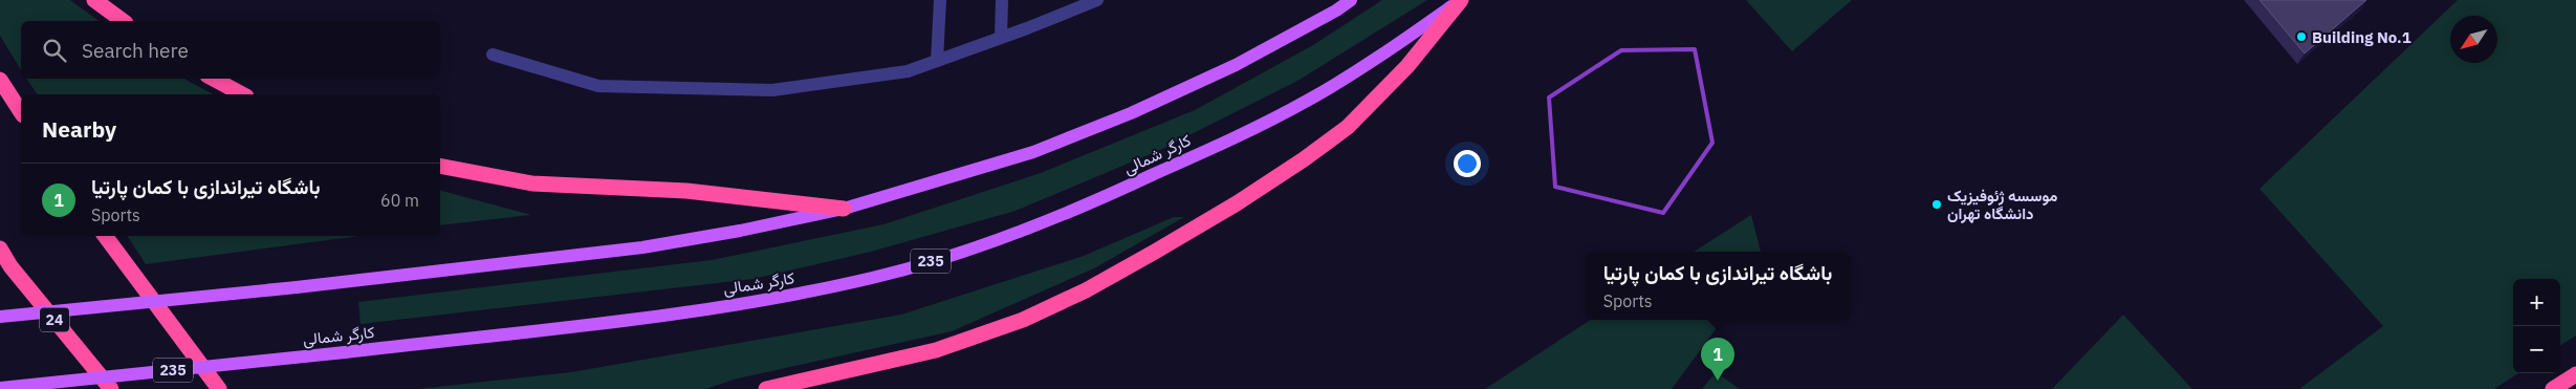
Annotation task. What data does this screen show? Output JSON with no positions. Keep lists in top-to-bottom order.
{
  "streets": {
    "highway": ["24"],
    "main road": ["کارگر شمالی", "235"]
  },
  "places": ["Building No.1", "موسسه ژئوفیزیک دانشگاه تهران"],
  "north": "bottom left",
  "page": {
    "search": "Search here",
    "heading": "Nearby",
    "list": [
      {
        "mark": "1",
        "name": "باشگاه تیراندازی با کمان پارتیا",
        "note": "Sports",
        "value": "60 m"
      }
    ],
    "popup": ["باشگاه تیراندازی با کمان پارتیا", "Sports"],
    "map_buttons": ["+", "−"],
    "pins": "1"
  }
}
